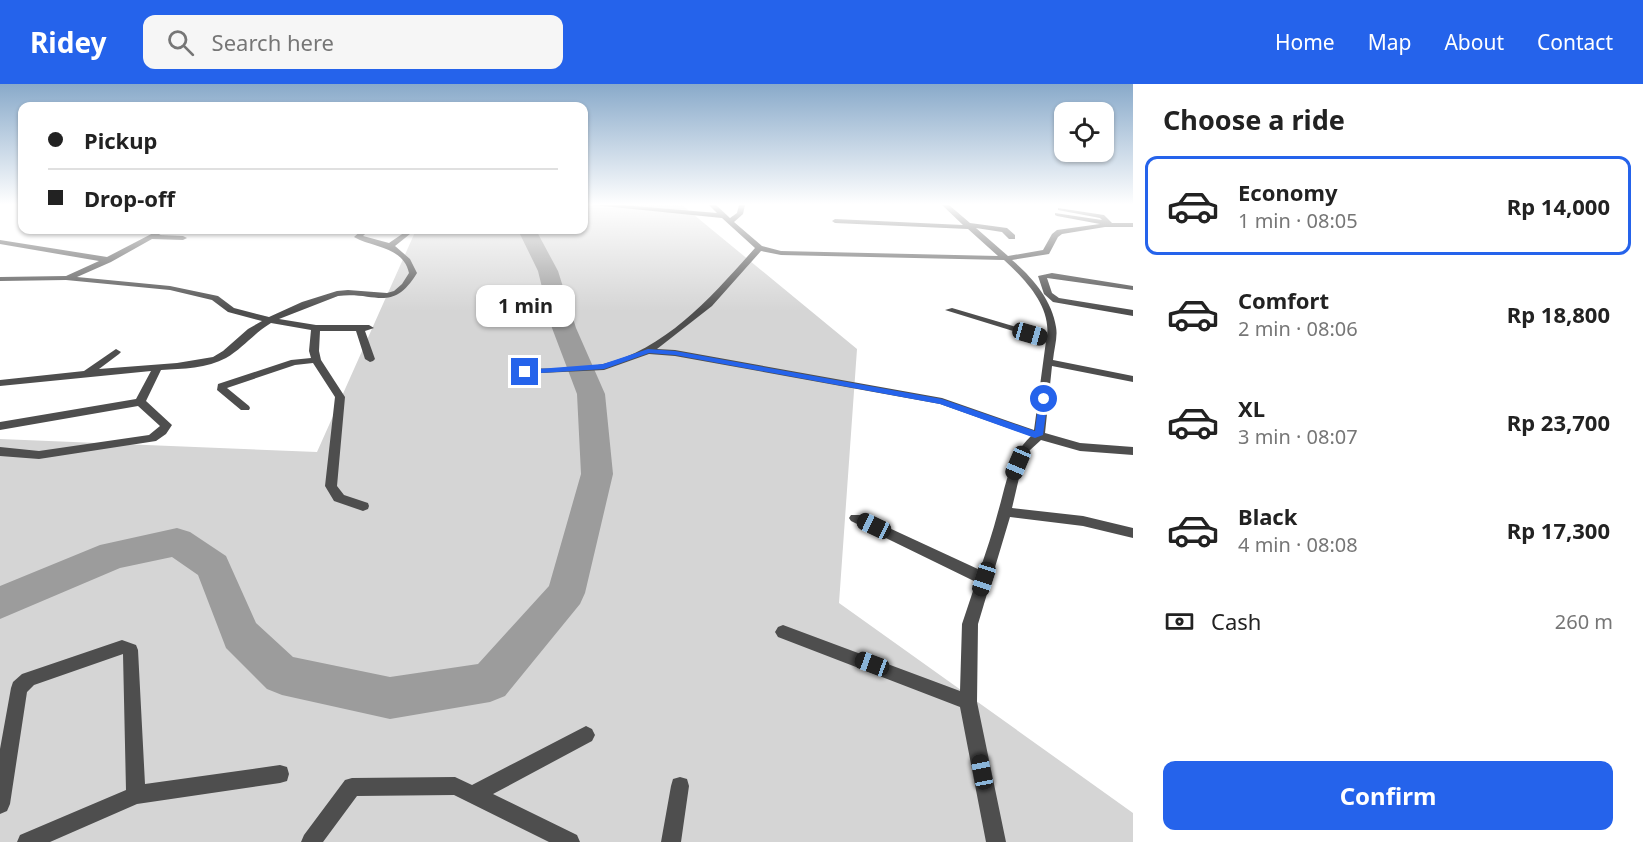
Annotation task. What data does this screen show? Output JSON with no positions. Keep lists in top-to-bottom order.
{
  "page": {
    "header": "Ridey",
    "search": "Search here",
    "nav": [
      "Home",
      "Map",
      "About",
      "Contact"
    ],
    "heading": "Choose a ride",
    "banner": ["Pickup", "Drop-off"],
    "list": [
      {
        "name": "Economy",
        "note": "1 min · 08:05",
        "value": "Rp 14,000"
      },
      {
        "name": "Comfort",
        "note": "2 min · 08:06",
        "value": "Rp 18,800"
      },
      {
        "name": "XL",
        "note": "3 min · 08:07",
        "value": "Rp 23,700"
      },
      {
        "name": "Black",
        "note": "4 min · 08:08",
        "value": "Rp 17,300"
      }
    ],
    "bubble": "1 min",
    "pay": ["Cash", "260 m"],
    "buttons": "Confirm"
  }
}
